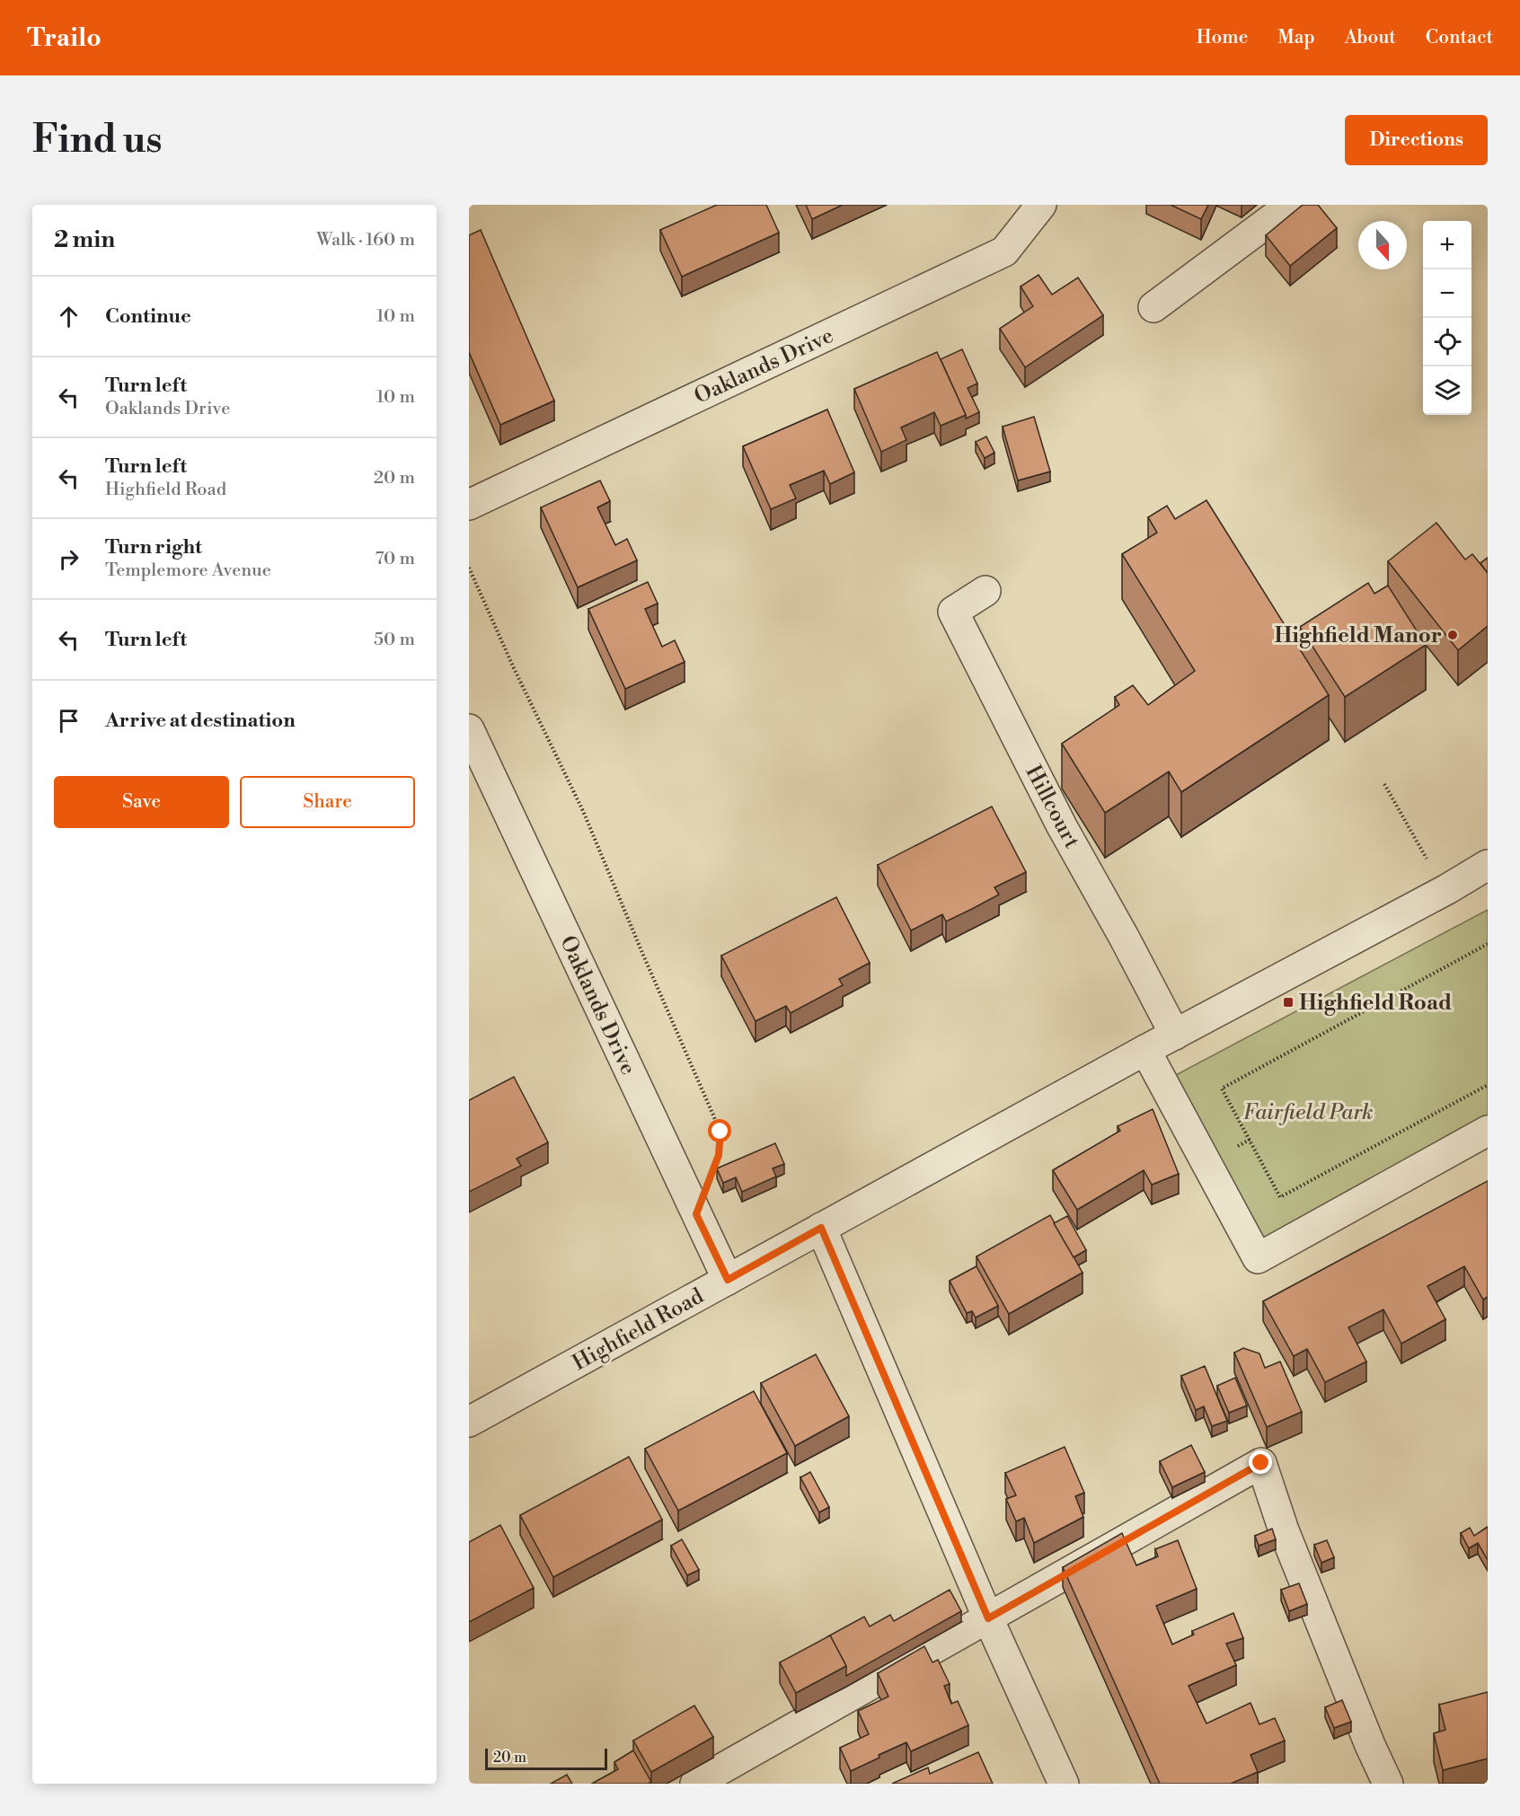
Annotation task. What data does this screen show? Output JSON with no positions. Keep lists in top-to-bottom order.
{
  "streets": {
    "street": ["Oaklands Drive", "Hillcourt", "Highfield Road"]
  },
  "crossings": [
    ["Oaklands Drive", "Highfield Road"],
    ["Hillcourt", "Highfield Road"]
  ],
  "parks": ["Fairfield Park"],
  "places": {
    "other": ["Highfield Manor"],
    "transit": ["Highfield Road"]
  },
  "scale_bar": "20 m",
  "north": "bottom",
  "page": {
    "header": "Trailo",
    "nav": [
      "Home",
      "Map",
      "About",
      "Contact"
    ],
    "buttons": [
      "Directions",
      ["Save", "Share"]
    ],
    "title": "Find us",
    "heading": ["2 min", "Walk · 160 m"],
    "map_buttons": ["+", "−"],
    "list": [
      ["Continue", "10 m"],
      ["Turn left", "Oaklands Drive", "10 m"],
      ["Turn left", "Highfield Road", "20 m"],
      ["Turn right", "Templemore Avenue", "70 m"],
      ["Turn left", "50 m"],
      "Arrive at destination"
    ],
    "scale": "20 m"
  }
}
